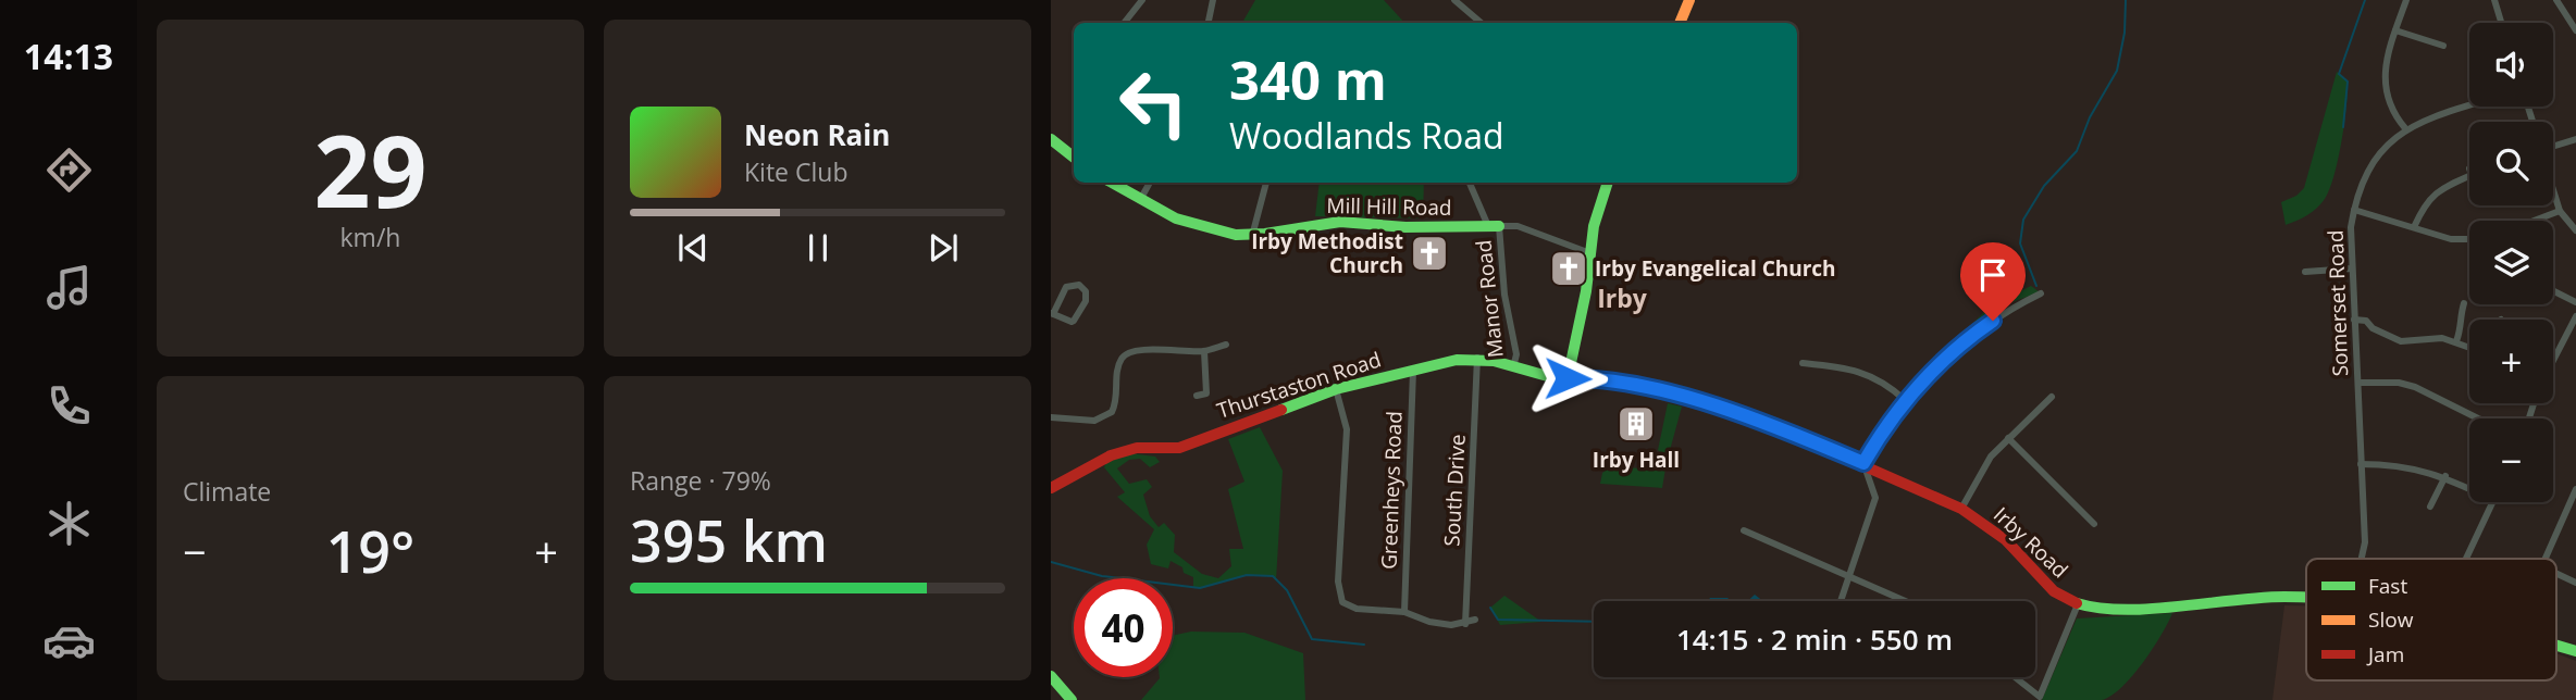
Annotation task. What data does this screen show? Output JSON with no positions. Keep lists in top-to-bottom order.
{
  "streets": {
    "street": [
      "Mill Hill Road",
      "Manor Road",
      "Somerset Road",
      "Thurstaston Road",
      "Greenheys Road",
      "South Drive",
      "Irby Road"
    ]
  },
  "crossings": [
    ["Mill Hill Road", "Manor Road"],
    ["Manor Road", "Thurstaston Road"],
    ["Thurstaston Road", "Greenheys Road"],
    ["Thurstaston Road", "South Drive"],
    ["Thurstaston Road", "Irby Road"]
  ],
  "districts": ["Irby"],
  "places": {
    "church": ["Irby Methodist Church", "Irby Evangelical Church"],
    "building": ["Irby Hall"]
  },
  "legend": ["Fast", "Slow", "Jam"],
  "page": {
    "tabs": "14:13",
    "tile": [
      ["29", "km/h"],
      "Climate",
      ["Range · 79%", "395 km"]
    ],
    "map_buttons": ["+", "−"],
    "turn": ["340 m", "Woodlands Road"],
    "song": ["Neon Rain", "Kite Club"],
    "heat": ["−", "19°", "+"],
    "limit": "40",
    "trip": "14:15 · 2 min · 550 m"
  }
}
